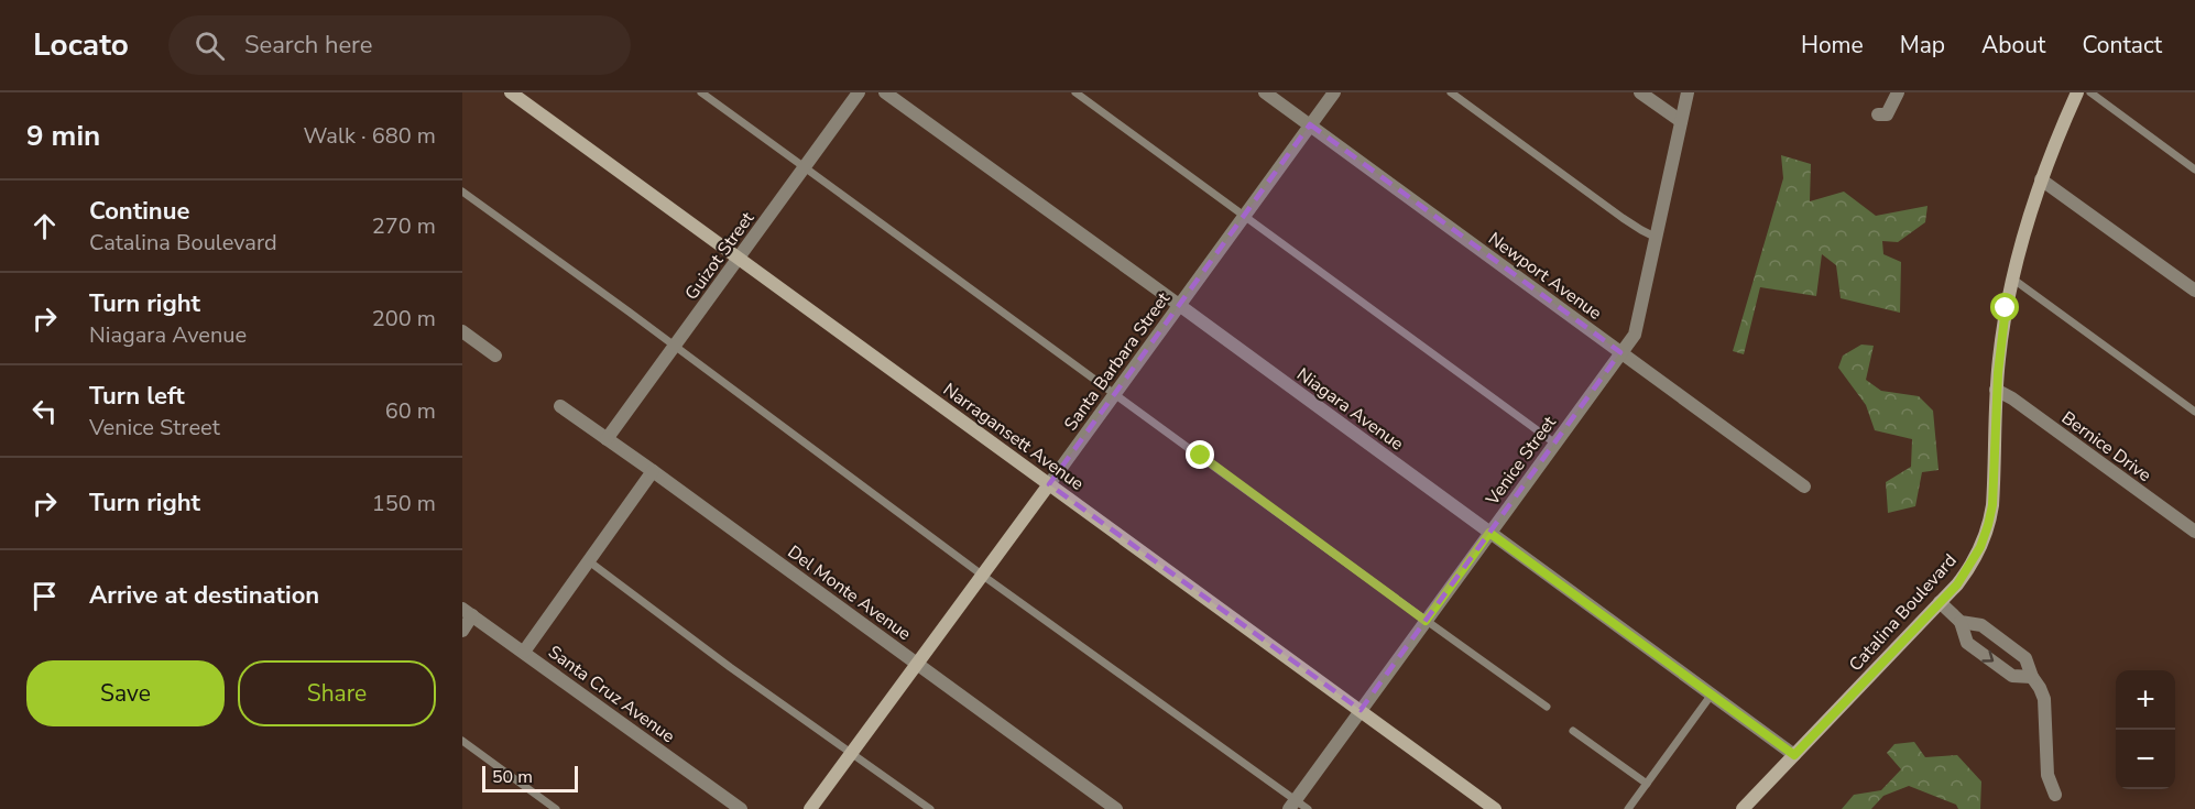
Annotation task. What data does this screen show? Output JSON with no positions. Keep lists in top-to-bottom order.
{
  "streets": {
    "street": [
      "Guizot Street",
      "Newport Avenue",
      "Santa Barbara Street",
      "Niagara Avenue",
      "Narragansett Avenue",
      "Bernice Drive",
      "Venice Street",
      "Del Monte Avenue",
      "Catalina Boulevard",
      "Santa Cruz Avenue"
    ]
  },
  "crossings": [
    ["Guizot Street", "Narragansett Avenue"],
    ["Guizot Street", "Del Monte Avenue"],
    ["Newport Avenue", "Santa Barbara Street"],
    ["Newport Avenue", "Venice Street"],
    ["Santa Barbara Street", "Niagara Avenue"],
    ["Santa Barbara Street", "Narragansett Avenue"],
    ["Santa Barbara Street", "Del Monte Avenue"],
    ["Niagara Avenue", "Venice Street"],
    ["Niagara Avenue", "Catalina Boulevard"],
    ["Narragansett Avenue", "Venice Street"],
    ["Bernice Drive", "Catalina Boulevard"]
  ],
  "scale_bar": "50 m",
  "page": {
    "header": "Locato",
    "search": "Search here",
    "nav": [
      "Home",
      "Map",
      "About",
      "Contact"
    ],
    "heading": ["9 min", "Walk · 680 m"],
    "list": [
      ["Continue", "Catalina Boulevard", "270 m"],
      ["Turn right", "Niagara Avenue", "200 m"],
      ["Turn left", "Venice Street", "60 m"],
      ["Turn right", "150 m"],
      "Arrive at destination"
    ],
    "buttons": ["Save", "Share"],
    "map_buttons": ["+", "−"],
    "scale": "50 m"
  }
}
